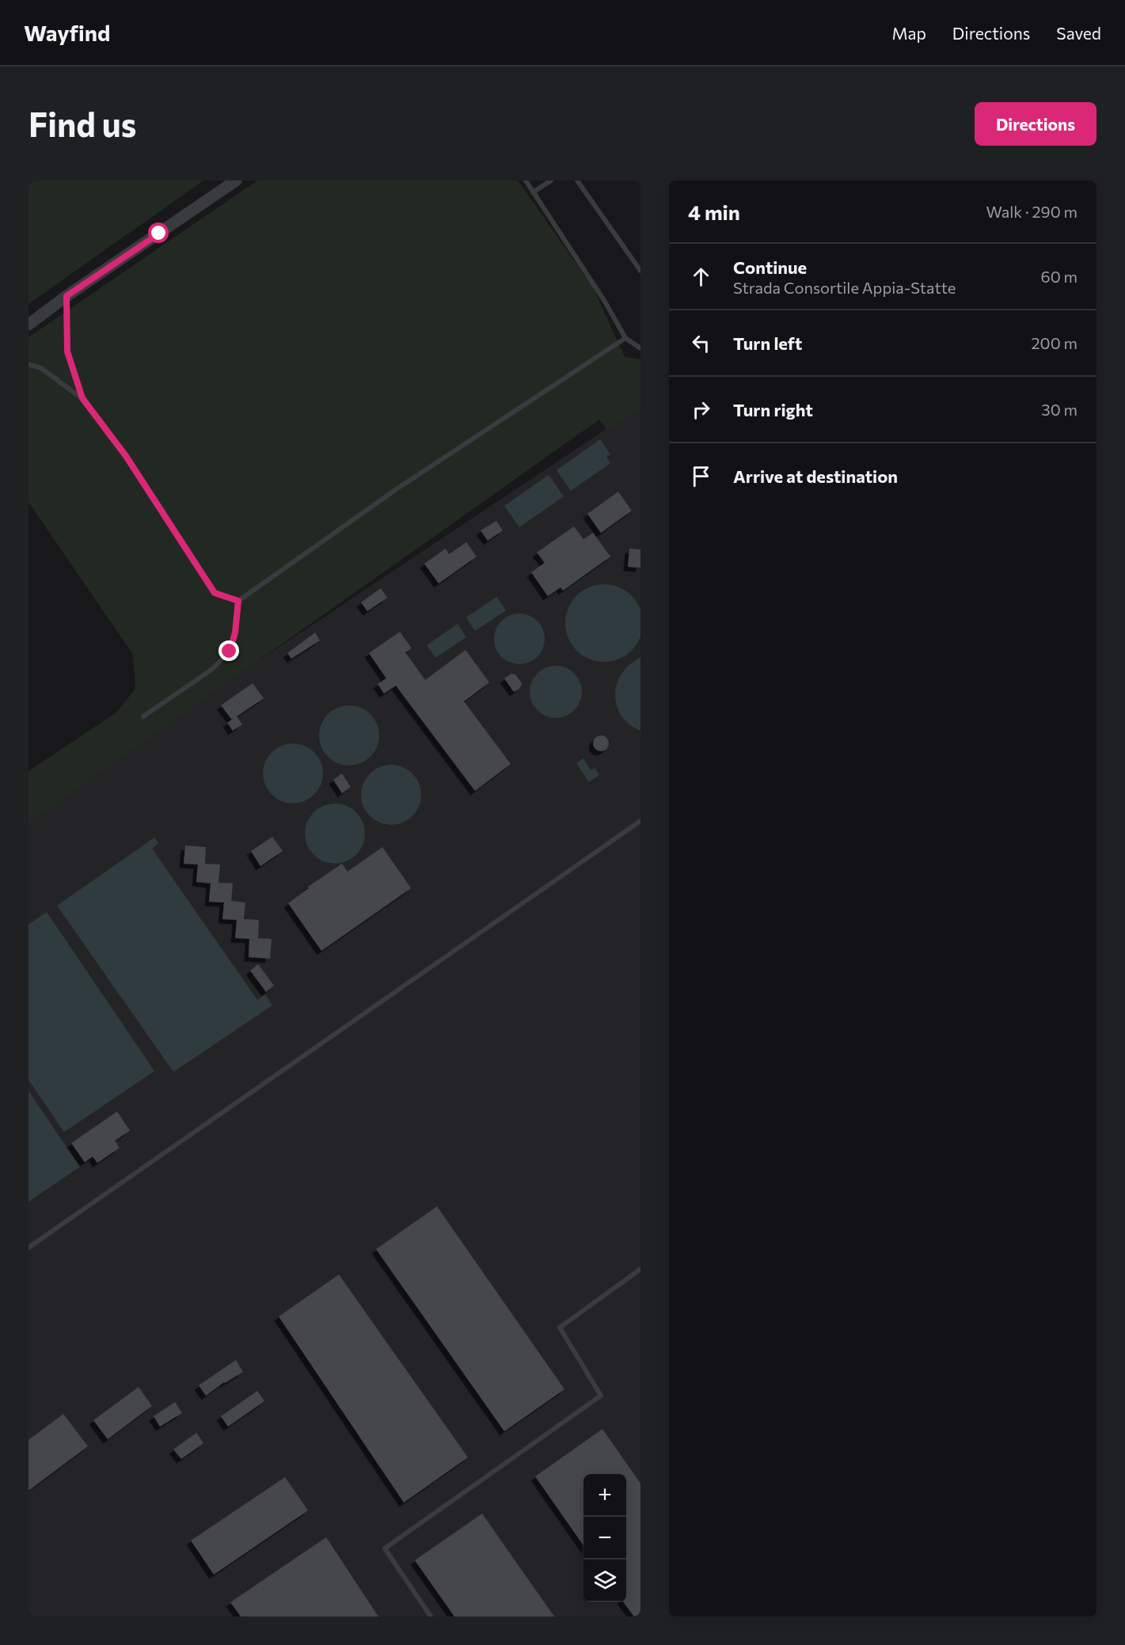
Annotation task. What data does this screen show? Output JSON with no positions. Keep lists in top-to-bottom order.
{
  "page": {
    "header": "Wayfind",
    "nav": ["Map", "Directions", "Saved"],
    "buttons": "Directions",
    "title": "Find us",
    "heading": ["4 min", "Walk · 290 m"],
    "list": [
      ["Continue", "Strada Consortile Appia-Statte", "60 m"],
      ["Turn left", "200 m"],
      ["Turn right", "30 m"],
      "Arrive at destination"
    ],
    "map_buttons": ["+", "−"]
  }
}
